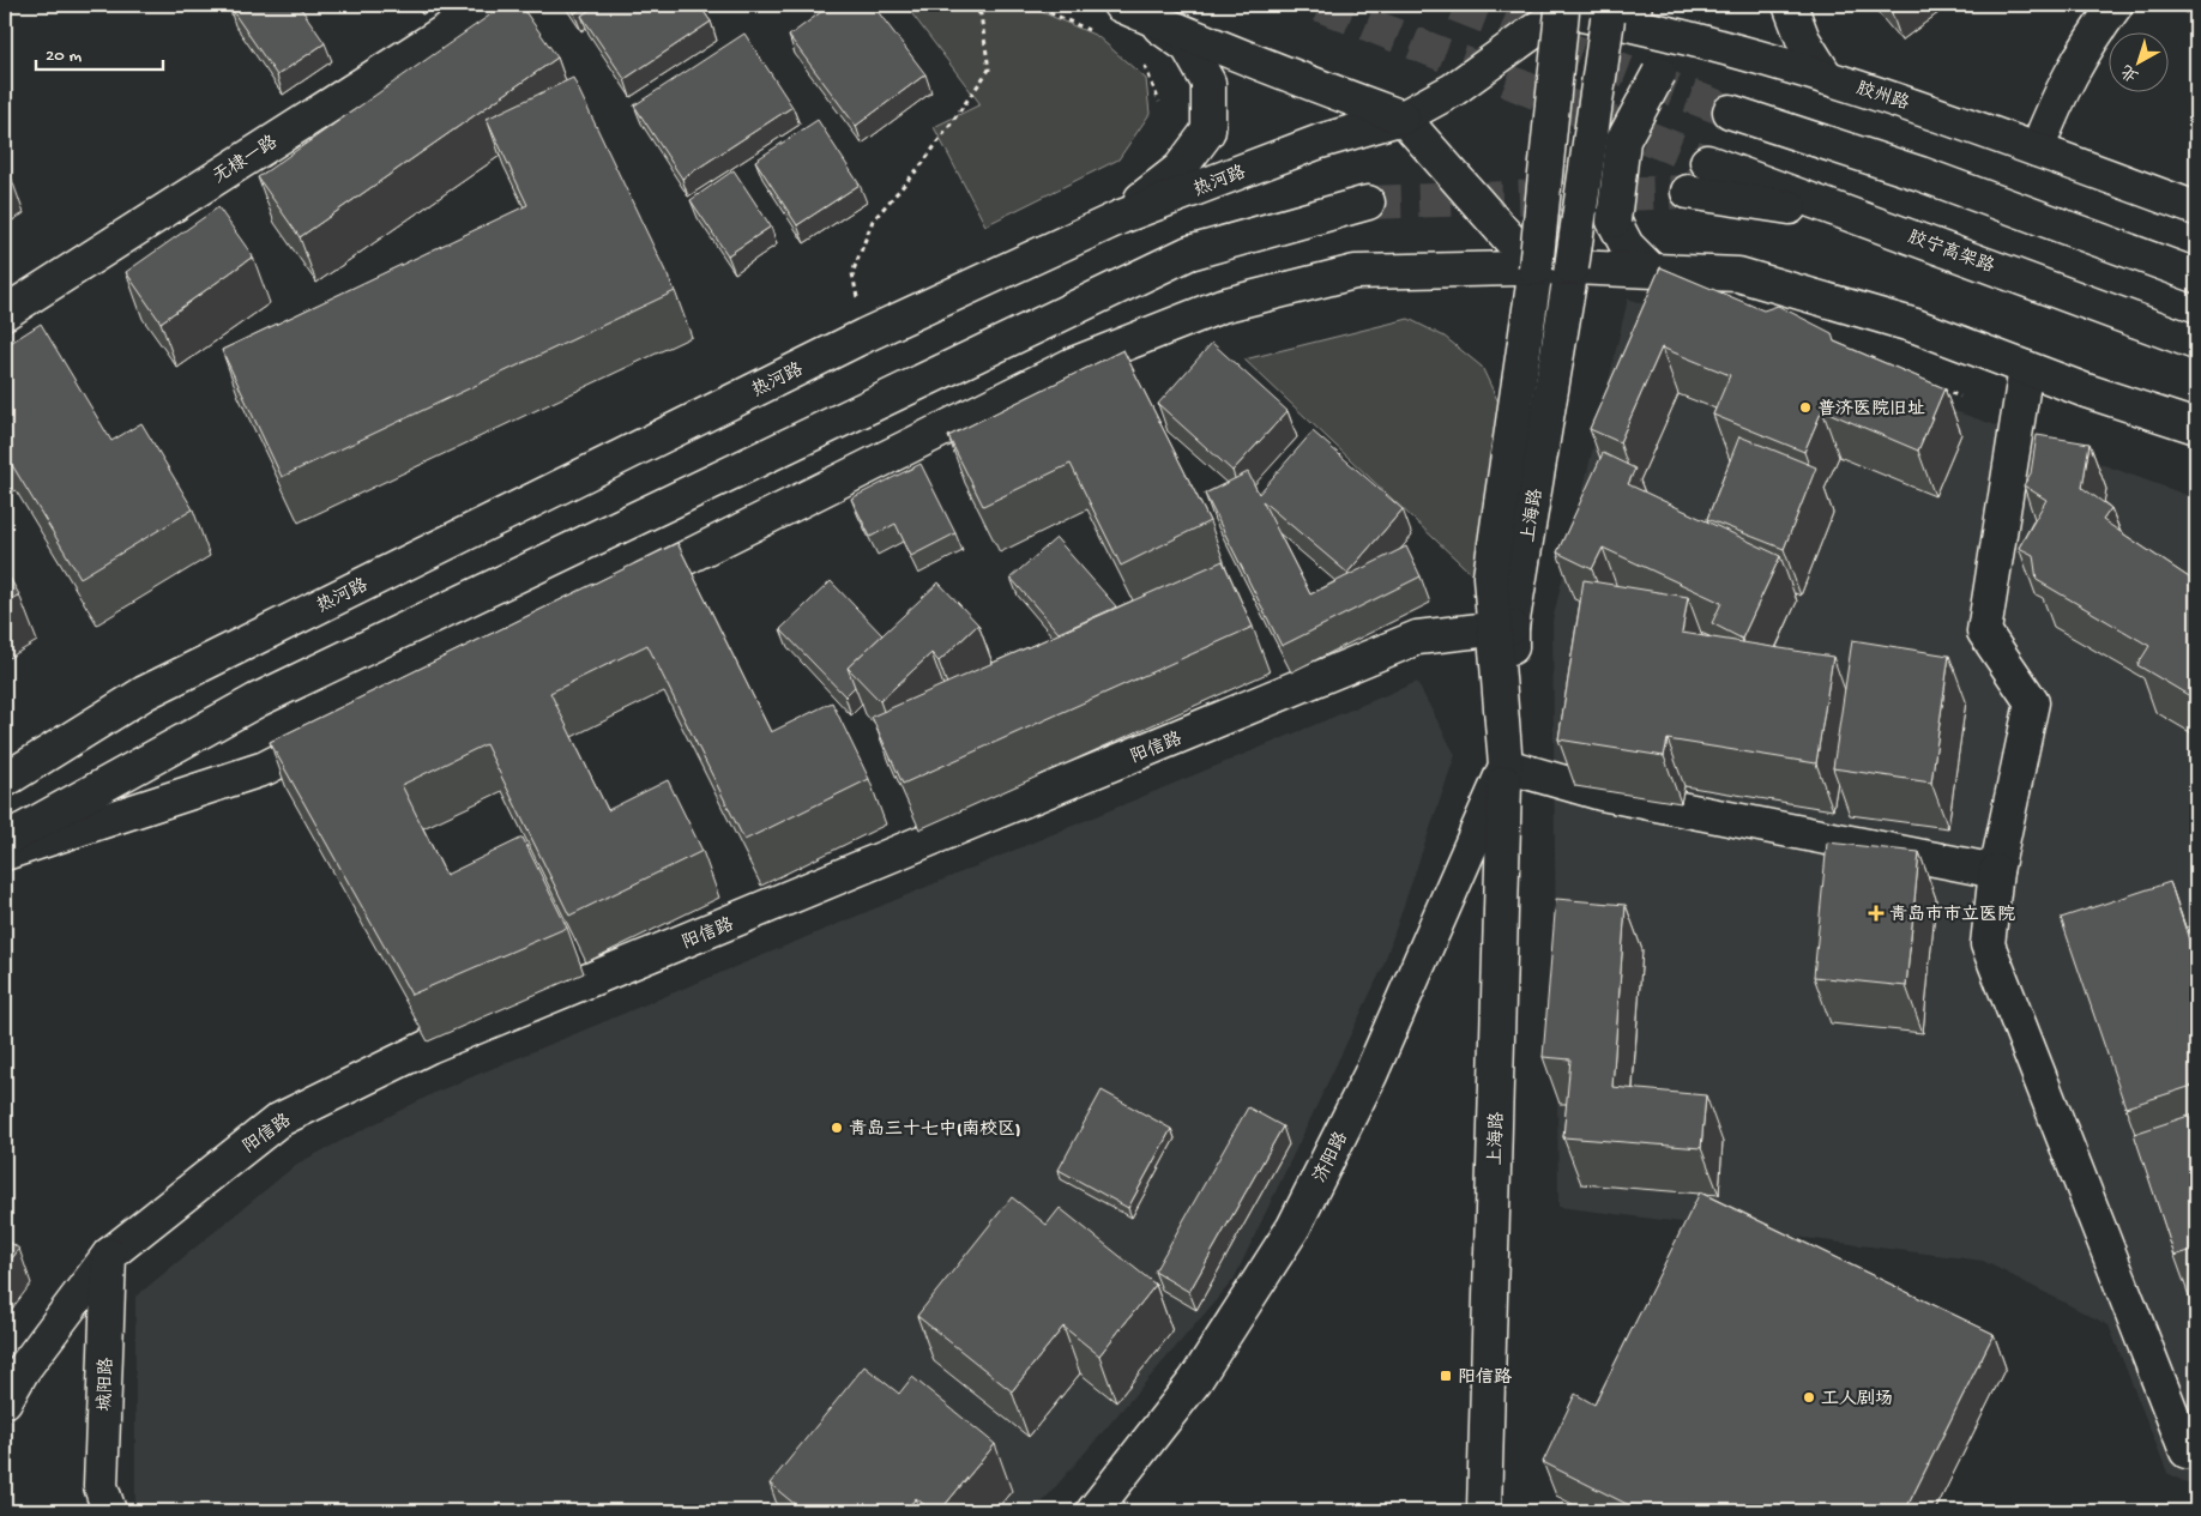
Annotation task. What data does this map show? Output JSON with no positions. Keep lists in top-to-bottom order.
{
  "streets": {
    "main road": [
      "胶州路",
      "无棣一路",
      "热河路",
      "胶宁高架路",
      "上海路",
      "阳信路",
      "济阳路",
      "城阳路"
    ]
  },
  "crossings": [
    ["胶州路", "热河路"],
    ["胶州路", "上海路"],
    ["热河路", "上海路"],
    ["上海路", "阳信路"],
    ["上海路", "济阳路"],
    ["阳信路", "城阳路"]
  ],
  "places": {
    "other": ["普济医院旧址", "青岛三十七中(南校区)", "工人剧场"],
    "health": ["青岛市市立医院"],
    "transit": ["阳信路"]
  },
  "scale_bar": "20 m",
  "north": "bottom left"
}
